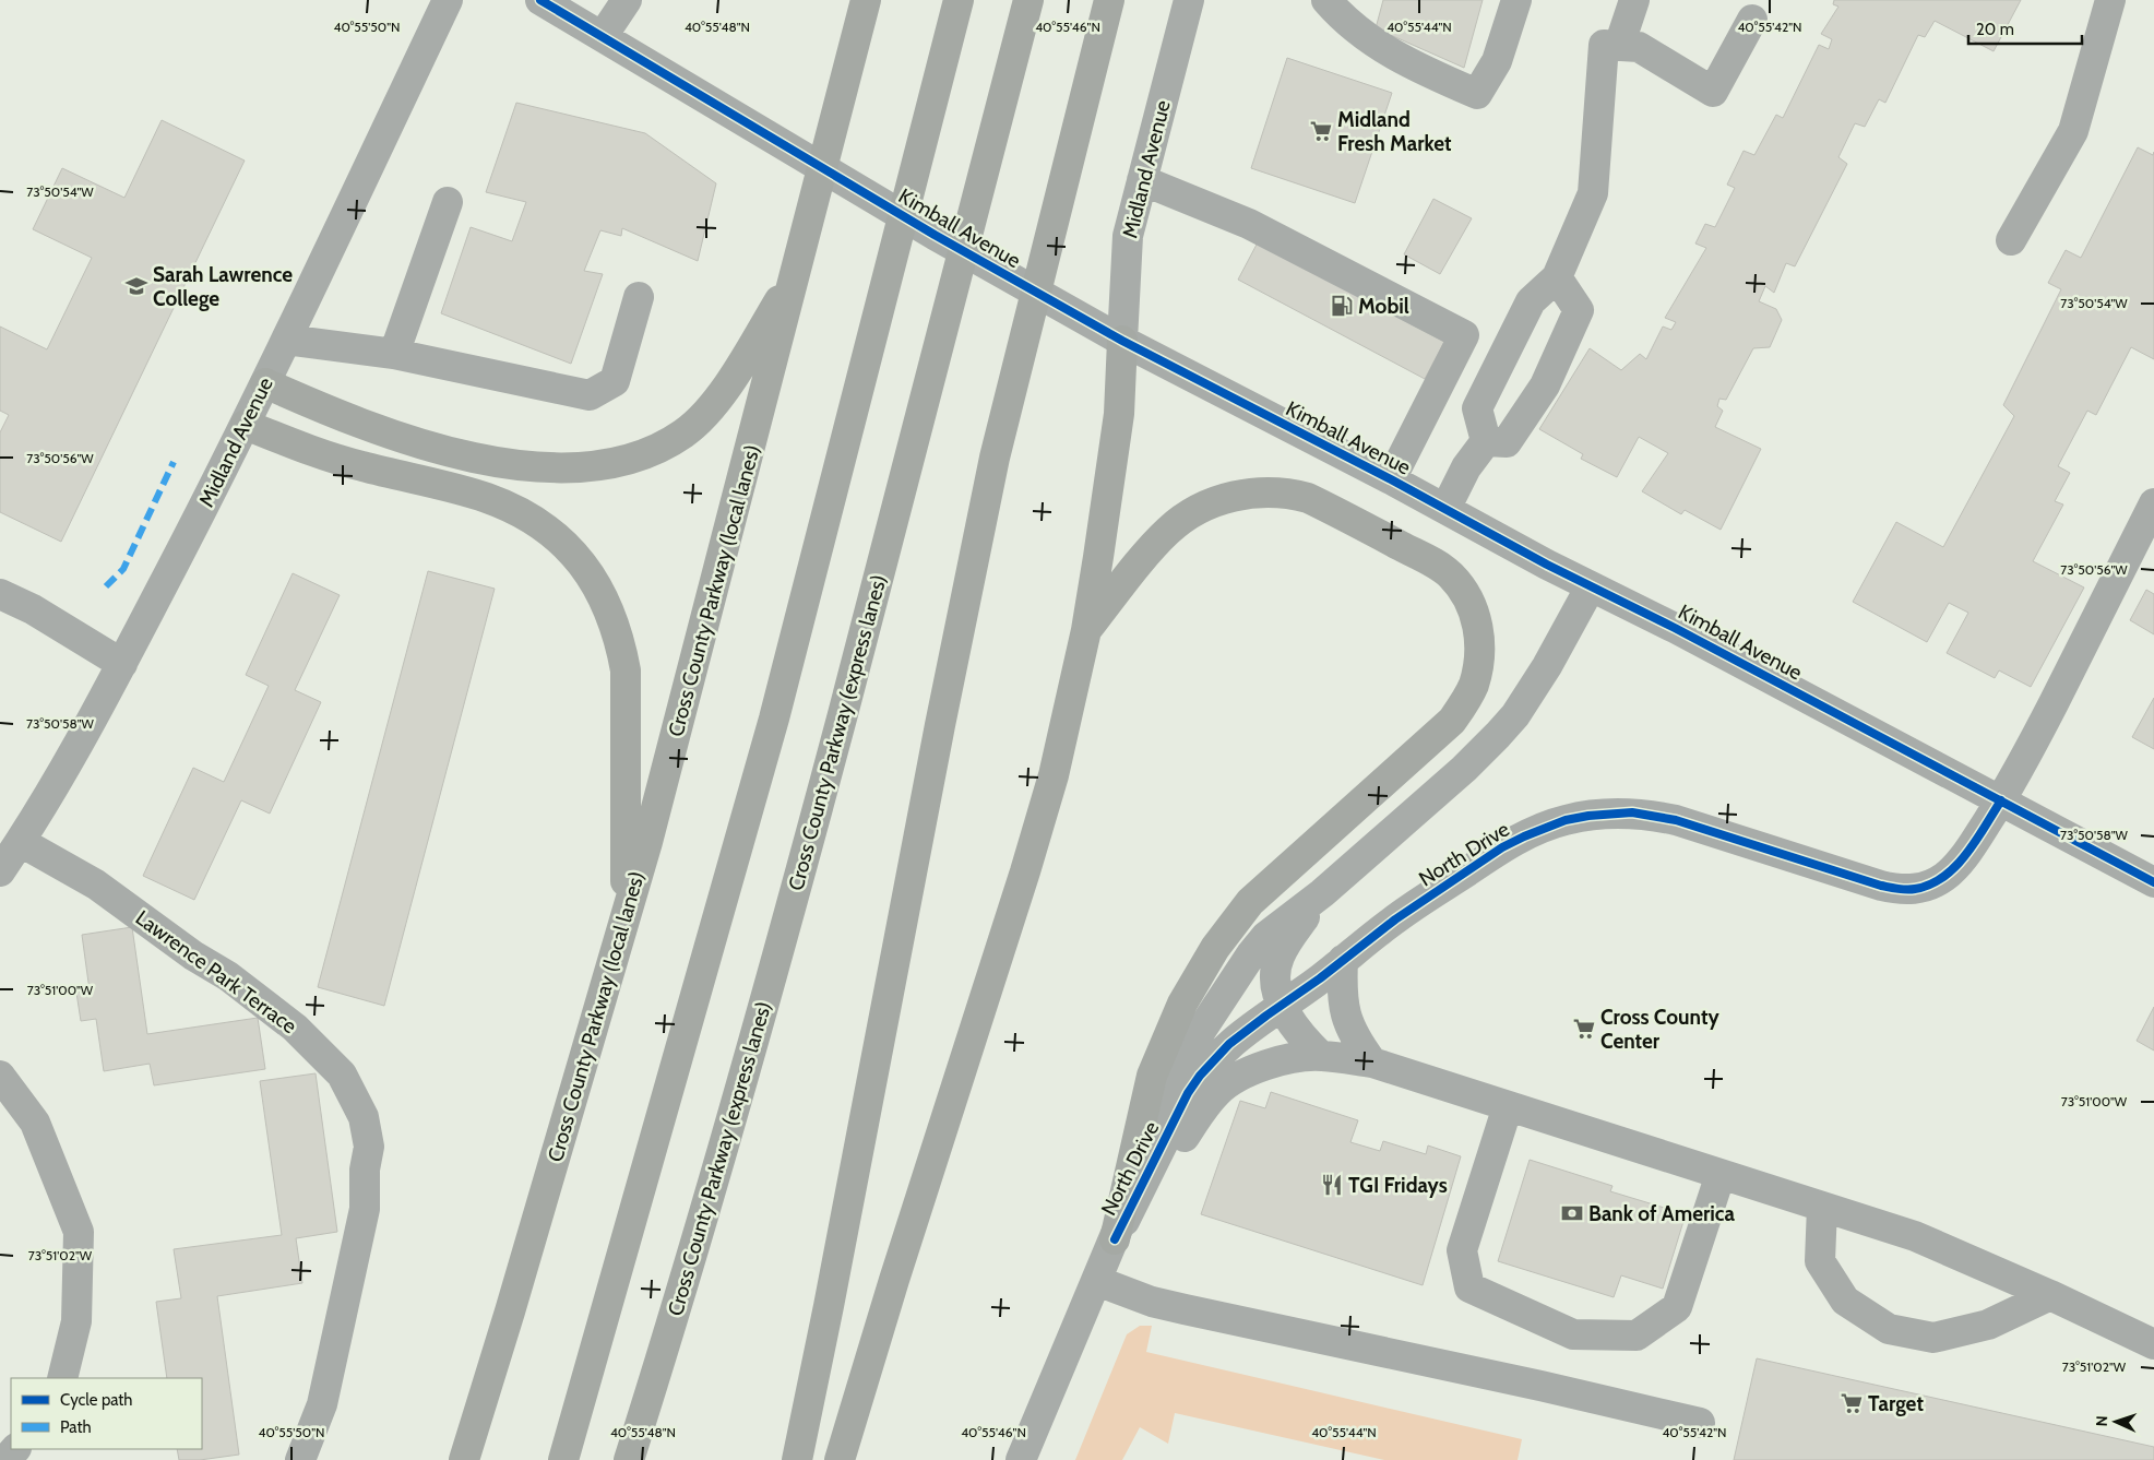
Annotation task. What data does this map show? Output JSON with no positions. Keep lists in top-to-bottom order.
{
  "streets": {
    "highway": ["Cross County Parkway (local lanes)", "Cross County Parkway (express lanes)"],
    "street": [
      "Midland Avenue",
      "Kimball Avenue",
      "North Drive",
      "Lawrence Park Terrace"
    ]
  },
  "crossings": [
    ["Midland Avenue", "Kimball Avenue"],
    ["Midland Avenue", "Lawrence Park Terrace"],
    ["Kimball Avenue", "North Drive"]
  ],
  "places": {
    "supermarket": ["Midland Fresh Market", "Cross County Center", "Target"],
    "school or university": ["Sarah Lawrence College"],
    "fuel station": ["Mobil"],
    "restaurant": ["TGI Fridays"],
    "bank": ["Bank of America"]
  },
  "legend": ["Cycle path", "Path"],
  "scale_bar": "20 m",
  "north": "left",
  "coordinates": [
    "40°55'50\"N",
    "40°55'48\"N",
    "40°55'46\"N",
    "40°55'44\"N",
    "40°55'42\"N",
    "73°50'54\"W",
    "73°50'56\"W",
    "73°50'58\"W",
    "73°51'00\"W",
    "73°51'02\"W"
  ]
}
